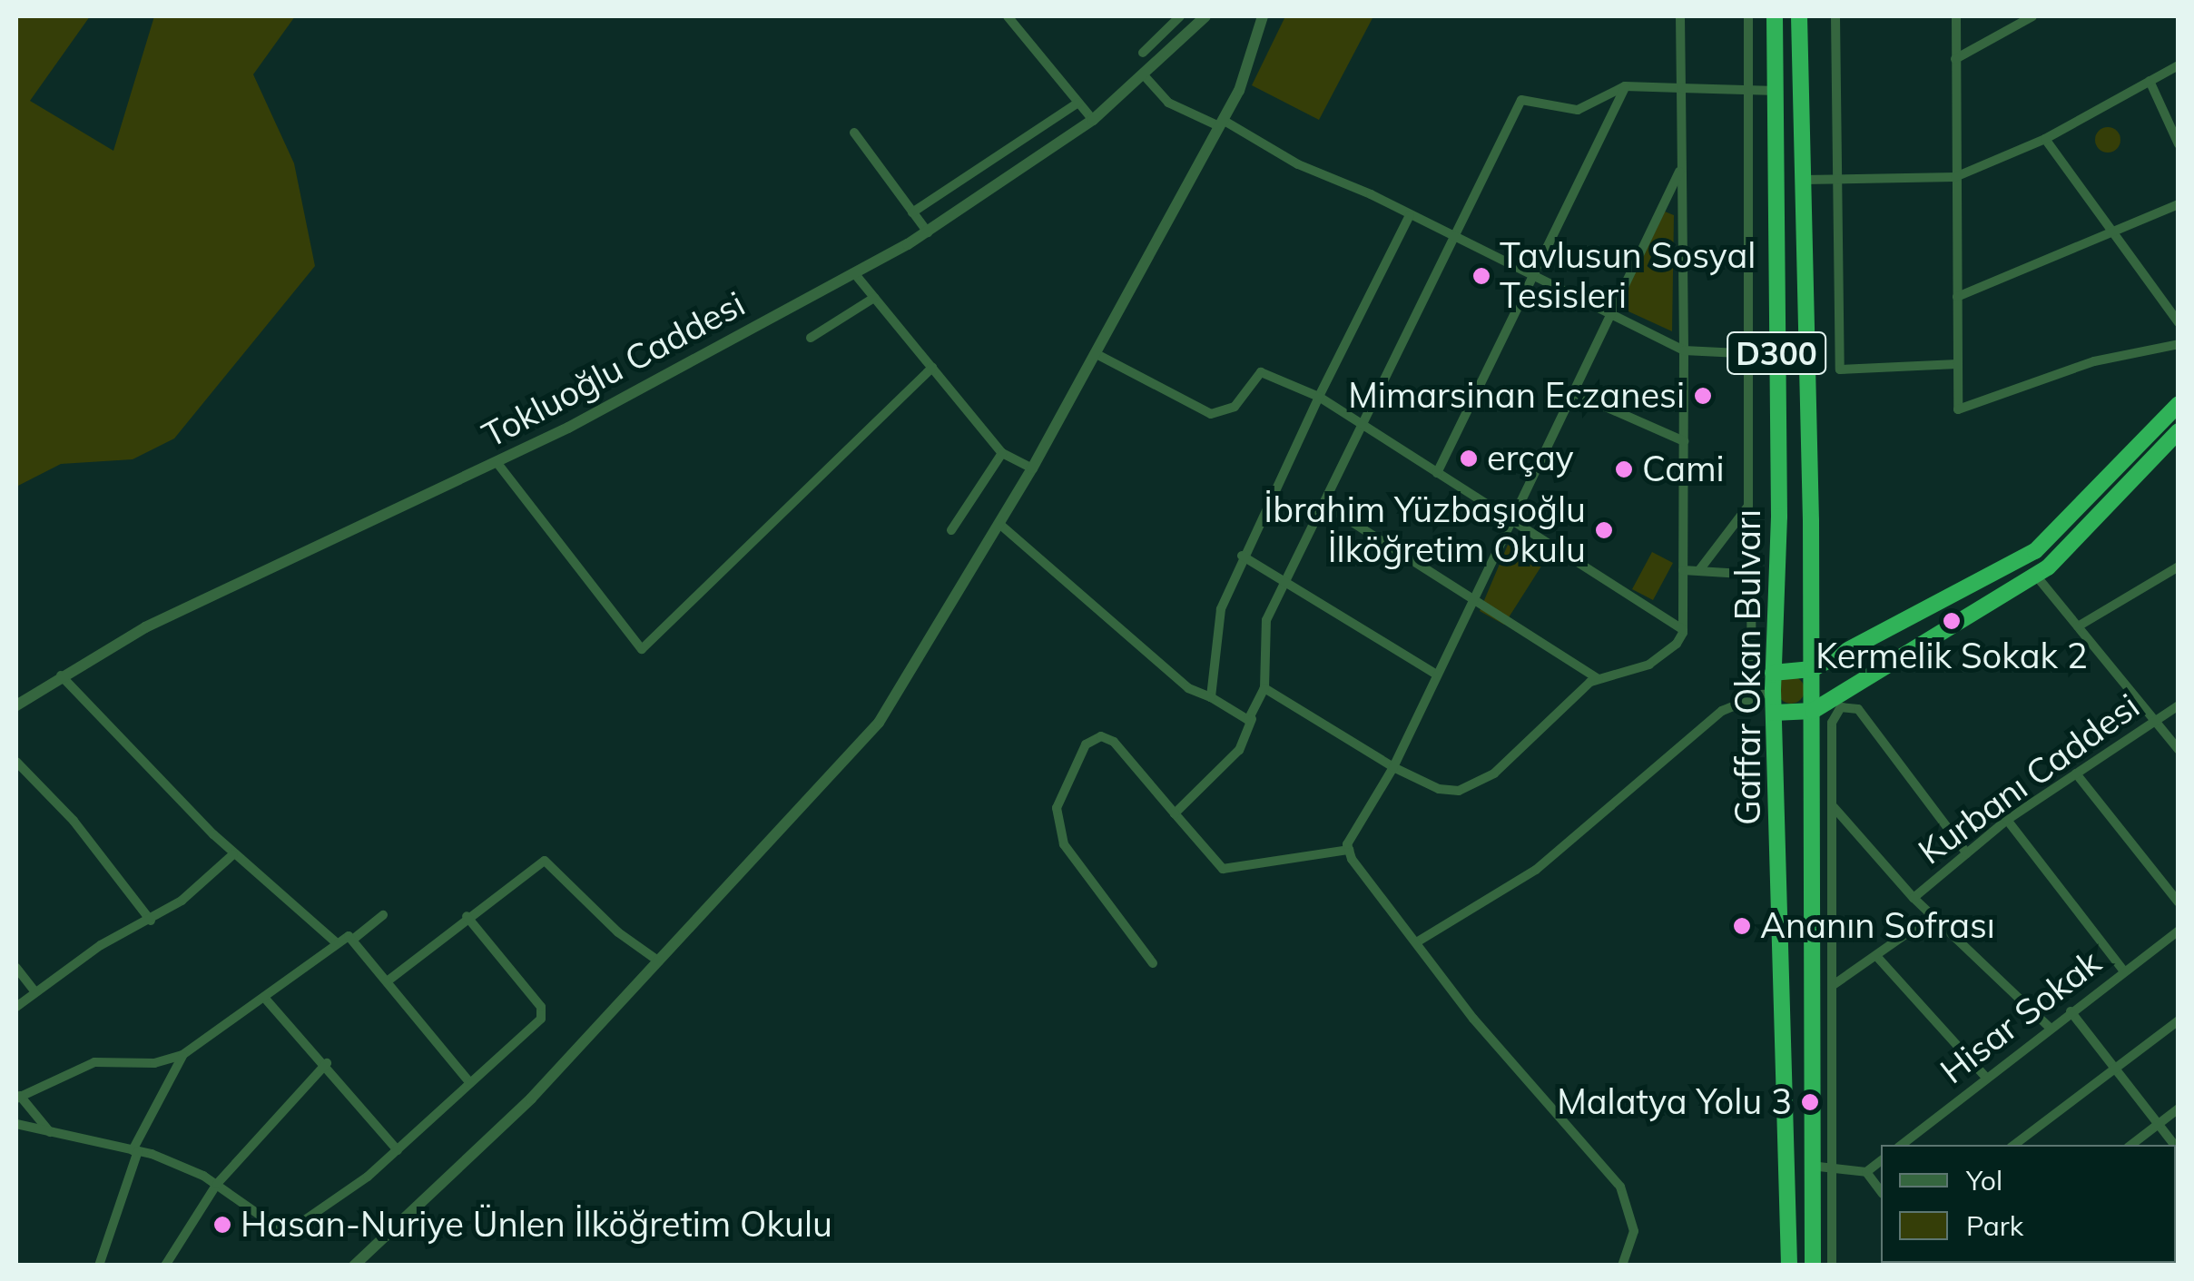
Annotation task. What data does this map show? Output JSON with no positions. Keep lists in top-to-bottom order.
{
  "streets": {
    "highway": ["D300", "Gaffar Okan Bulvarı"],
    "street": ["Tokluoğlu Caddesi", "Kurbanı Caddesi", "Hisar Sokak"]
  },
  "places": [
    "Tavlusun Sosyal Tesisleri",
    "Mimarsinan Eczanesi",
    "erçay",
    "Cami",
    "İbrahim Yüzbaşıoğlu İlköğretim Okulu",
    "Kermelik Sokak 2",
    "Ananın Sofrası",
    "Malatya Yolu 3",
    "Hasan-Nuriye Ünlen İlköğretim Okulu"
  ],
  "legend": ["Yol", "Park"]
}
